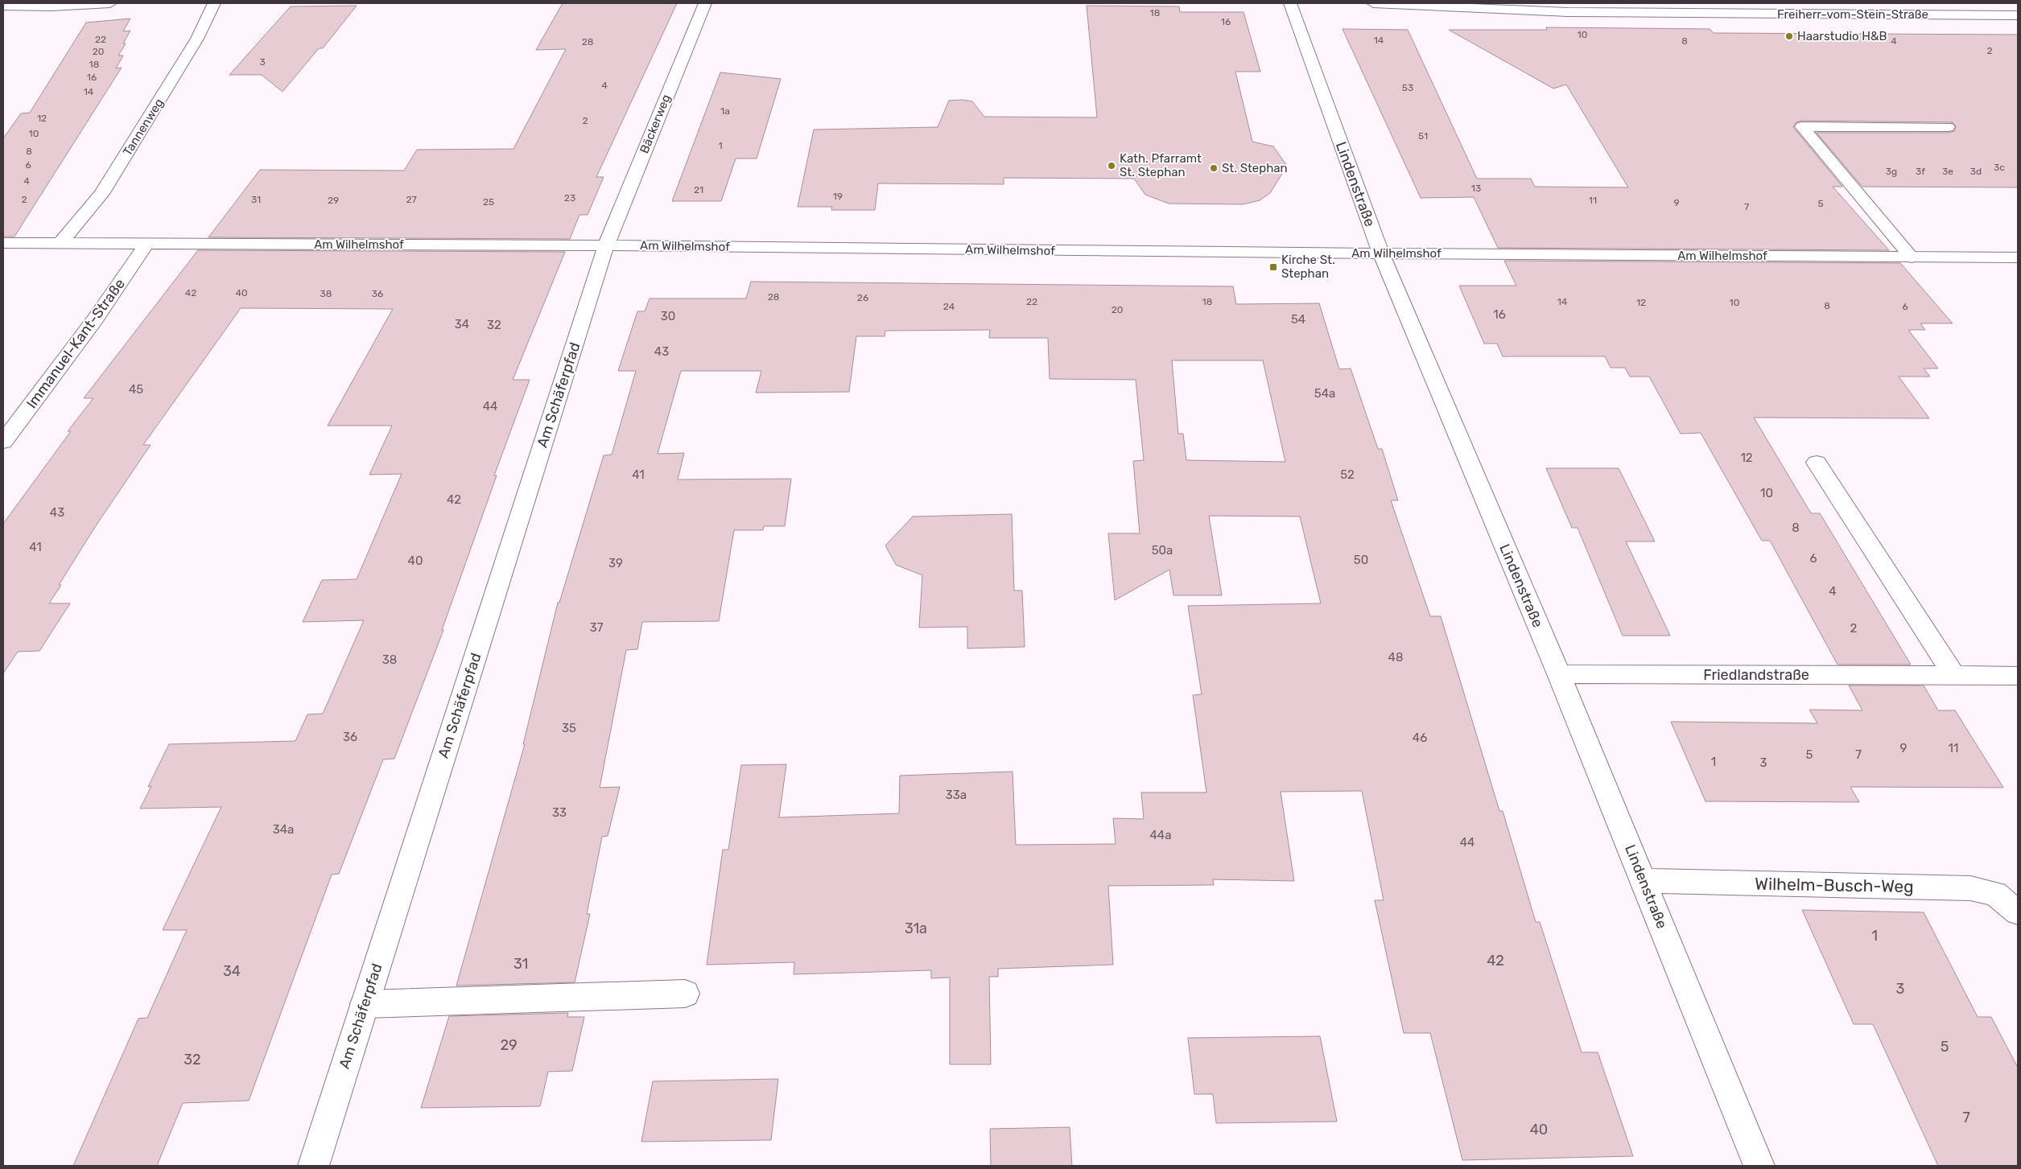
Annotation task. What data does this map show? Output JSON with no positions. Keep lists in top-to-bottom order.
{
  "streets": {
    "street": [
      "Freiherr-vom-Stein-Straße",
      "Bäckerweg",
      "Tannenweg",
      "Lindenstraße",
      "Am Wilhelmshof",
      "Immanuel-Kant-Straße",
      "Am Schäferpfad",
      "Friedlandstraße",
      "Wilhelm-Busch-Weg"
    ]
  },
  "crossings": [
    ["Bäckerweg", "Am Wilhelmshof"],
    ["Bäckerweg", "Am Schäferpfad"],
    ["Tannenweg", "Am Wilhelmshof"],
    ["Lindenstraße", "Am Wilhelmshof"],
    ["Lindenstraße", "Friedlandstraße"],
    ["Lindenstraße", "Wilhelm-Busch-Weg"],
    ["Am Wilhelmshof", "Immanuel-Kant-Straße"],
    ["Am Wilhelmshof", "Am Schäferpfad"]
  ],
  "places": {
    "other": ["Haarstudio H&B", "Kath. Pfarramt St. Stephan", "St. Stephan"],
    "transit": ["Kirche St. Stephan"]
  },
  "house_numbers": [
    "18",
    "16",
    "10",
    "22",
    "14",
    "8",
    "4",
    "28",
    "2",
    "20",
    "3",
    "18",
    "16",
    "4",
    "53",
    "14",
    "1a",
    "12",
    "2",
    "10",
    "51",
    "1",
    "8",
    "6",
    "3c",
    "3g",
    "3f",
    "3e",
    "3d",
    "4",
    "13",
    "21",
    "19",
    "23",
    "2",
    "31",
    "27",
    "29",
    "11",
    "25",
    "9",
    "5",
    "7",
    "42",
    "40",
    "38",
    "36",
    "28",
    "26",
    "22",
    "18",
    "14",
    "12",
    "10",
    "8",
    "24",
    "6",
    "20",
    "16",
    "30",
    "54",
    "34",
    "32",
    "43",
    "45",
    "54a",
    "44",
    "12",
    "41",
    "52",
    "10",
    "42",
    "43",
    "8",
    "41",
    "50a",
    "6",
    "50",
    "40",
    "39",
    "4",
    "37",
    "2",
    "48",
    "38",
    "35",
    "36",
    "46",
    "9",
    "11",
    "5",
    "7",
    "1",
    "3",
    "33a",
    "33",
    "34a",
    "44a",
    "44",
    "31a",
    "1",
    "42",
    "31",
    "34",
    "3",
    "29",
    "5",
    "32",
    "7",
    "40"
  ]
}
